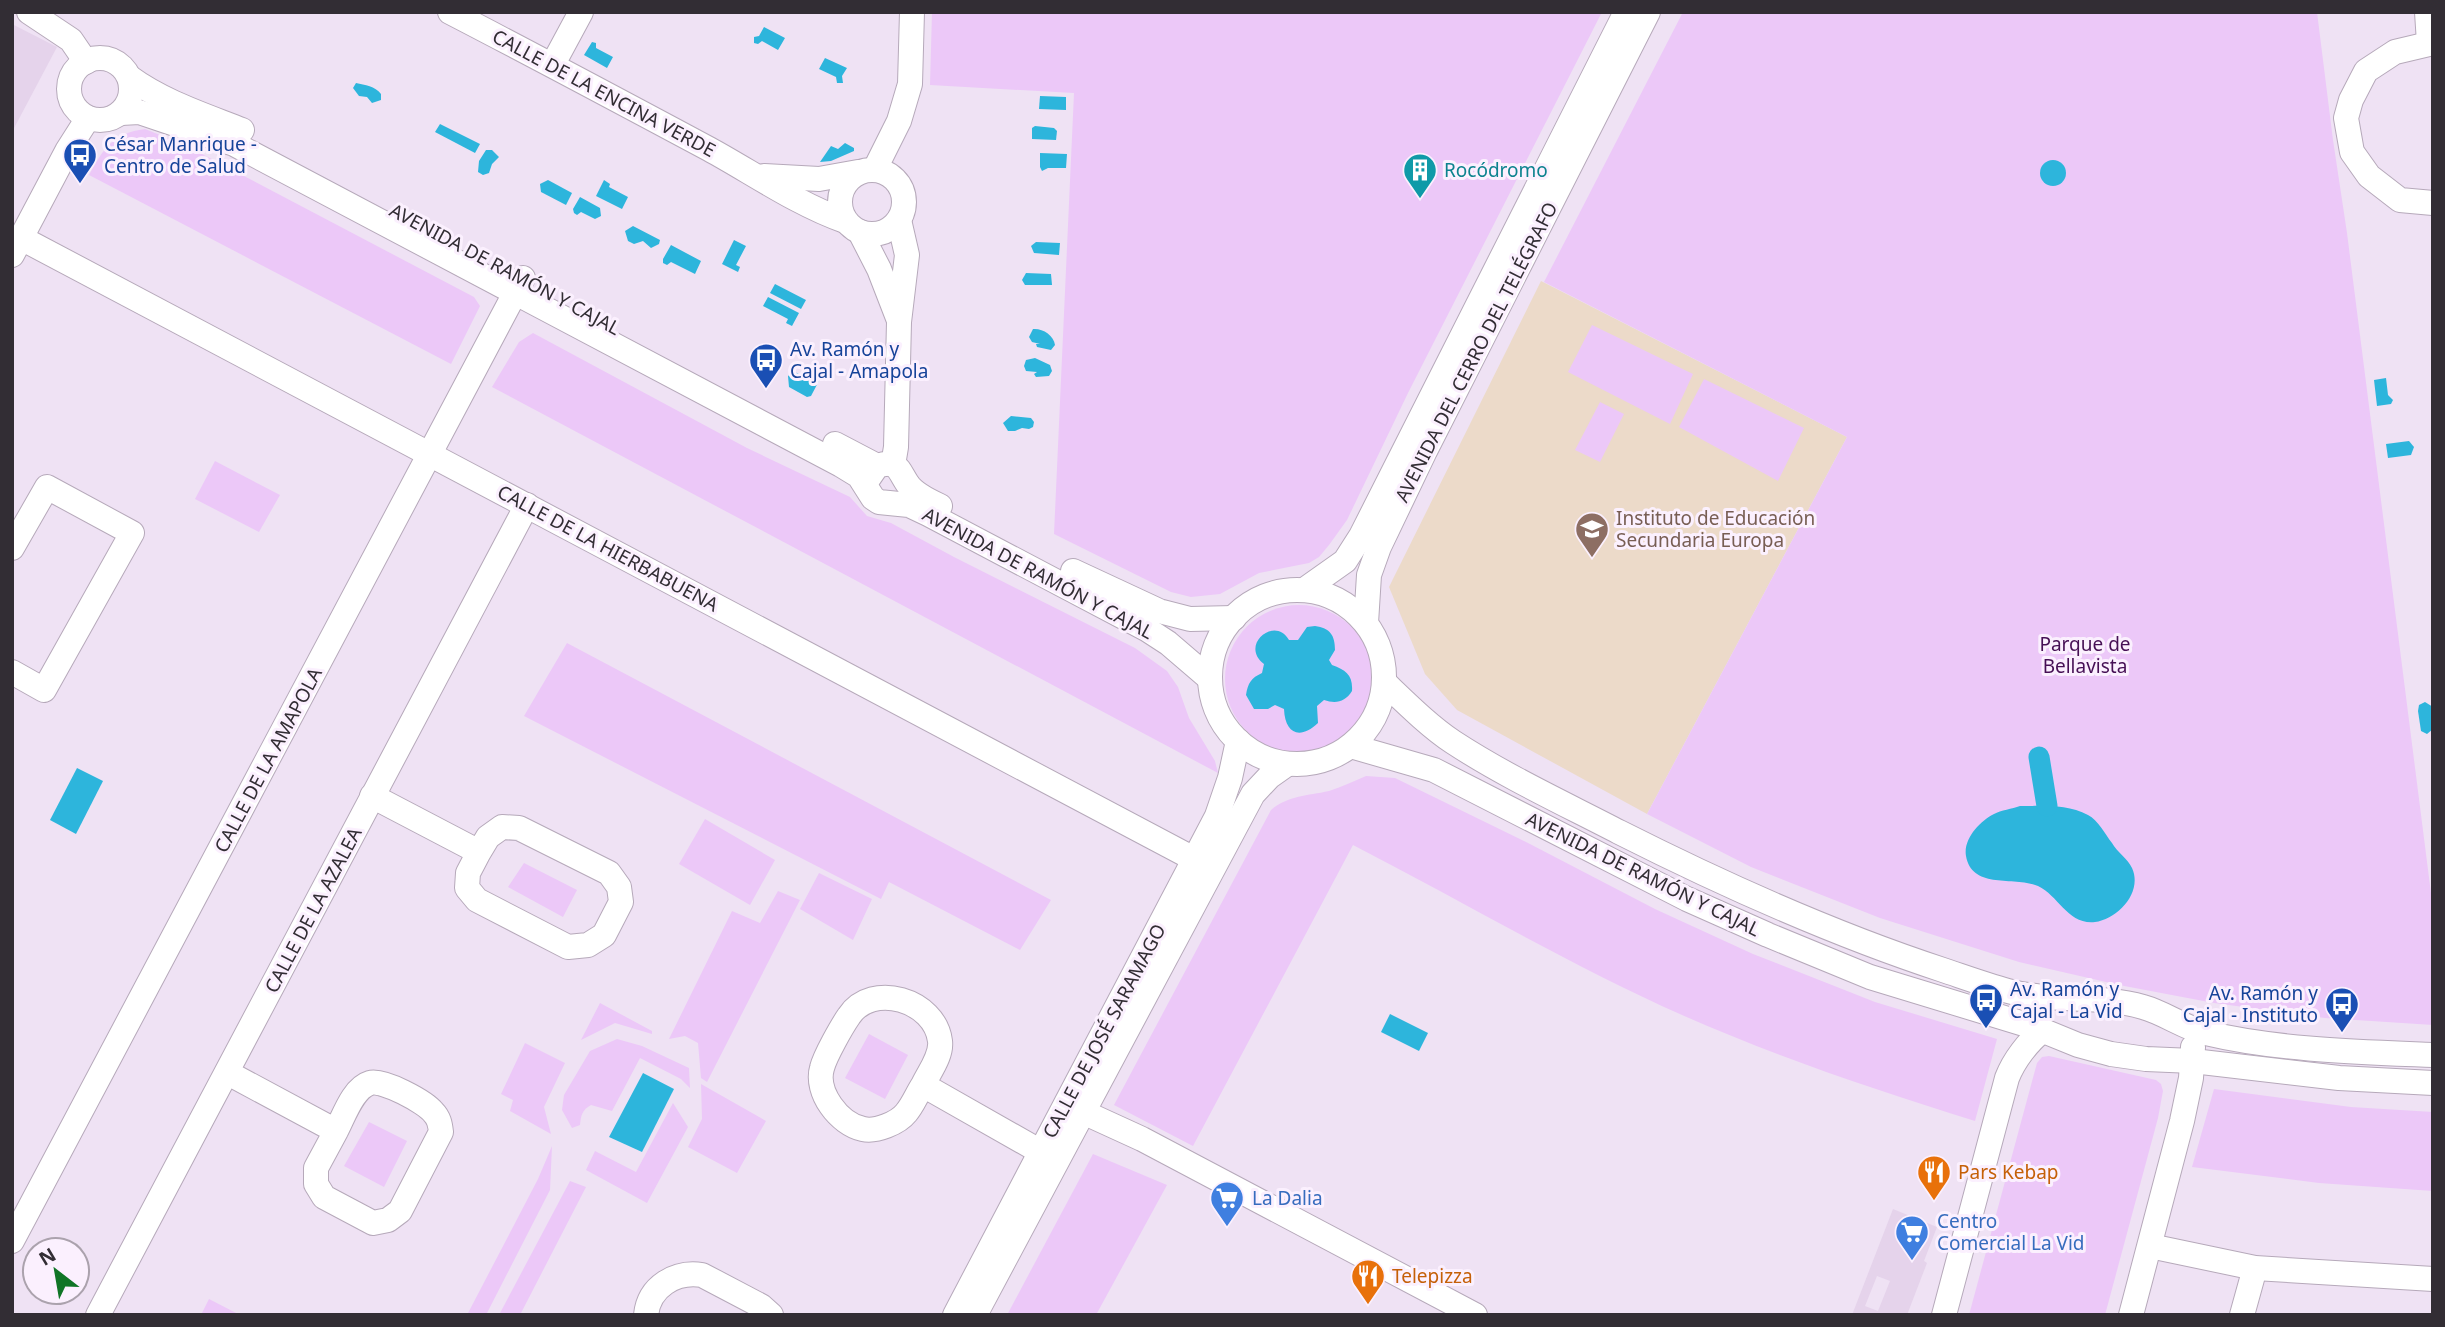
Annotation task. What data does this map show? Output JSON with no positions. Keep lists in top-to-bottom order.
{
  "streets": {
    "street": [
      "CALLE DE LA ENCINA VERDE",
      "AVENIDA DE RAMÓN Y CAJAL",
      "AVENIDA DEL CERRO DEL TELÉGRAFO",
      "CALLE DE LA HIERBABUENA",
      "CALLE DE LA AMAPOLA",
      "CALLE DE LA AZALEA",
      "CALLE DE JOSÉ SARAMAGO"
    ]
  },
  "crossings": [
    ["AVENIDA DE RAMÓN Y CAJAL", "AVENIDA DEL CERRO DEL TELÉGRAFO"],
    ["AVENIDA DE RAMÓN Y CAJAL", "CALLE DE LA AMAPOLA"],
    ["AVENIDA DE RAMÓN Y CAJAL", "CALLE DE JOSÉ SARAMAGO"],
    ["AVENIDA DEL CERRO DEL TELÉGRAFO", "CALLE DE JOSÉ SARAMAGO"],
    ["CALLE DE LA HIERBABUENA", "CALLE DE LA AMAPOLA"],
    ["CALLE DE LA HIERBABUENA", "CALLE DE LA AZALEA"],
    ["CALLE DE LA HIERBABUENA", "CALLE DE JOSÉ SARAMAGO"]
  ],
  "parks": ["Parque de Bellavista"],
  "places": {
    "bus stop": [
      "César Manrique - Centro de Salud",
      "Av. Ramón y Cajal - Amapola",
      "Av. Ramón y Cajal - La Vid",
      "Av. Ramón y Cajal - Instituto"
    ],
    "building": ["Rocódromo"],
    "school or university": ["Instituto de Educación Secundaria Europa"],
    "restaurant": ["Pars Kebap", "Telepizza"],
    "supermarket": ["La Dalia", "Centro Comercial La Vid"]
  },
  "north": "top left"
}
